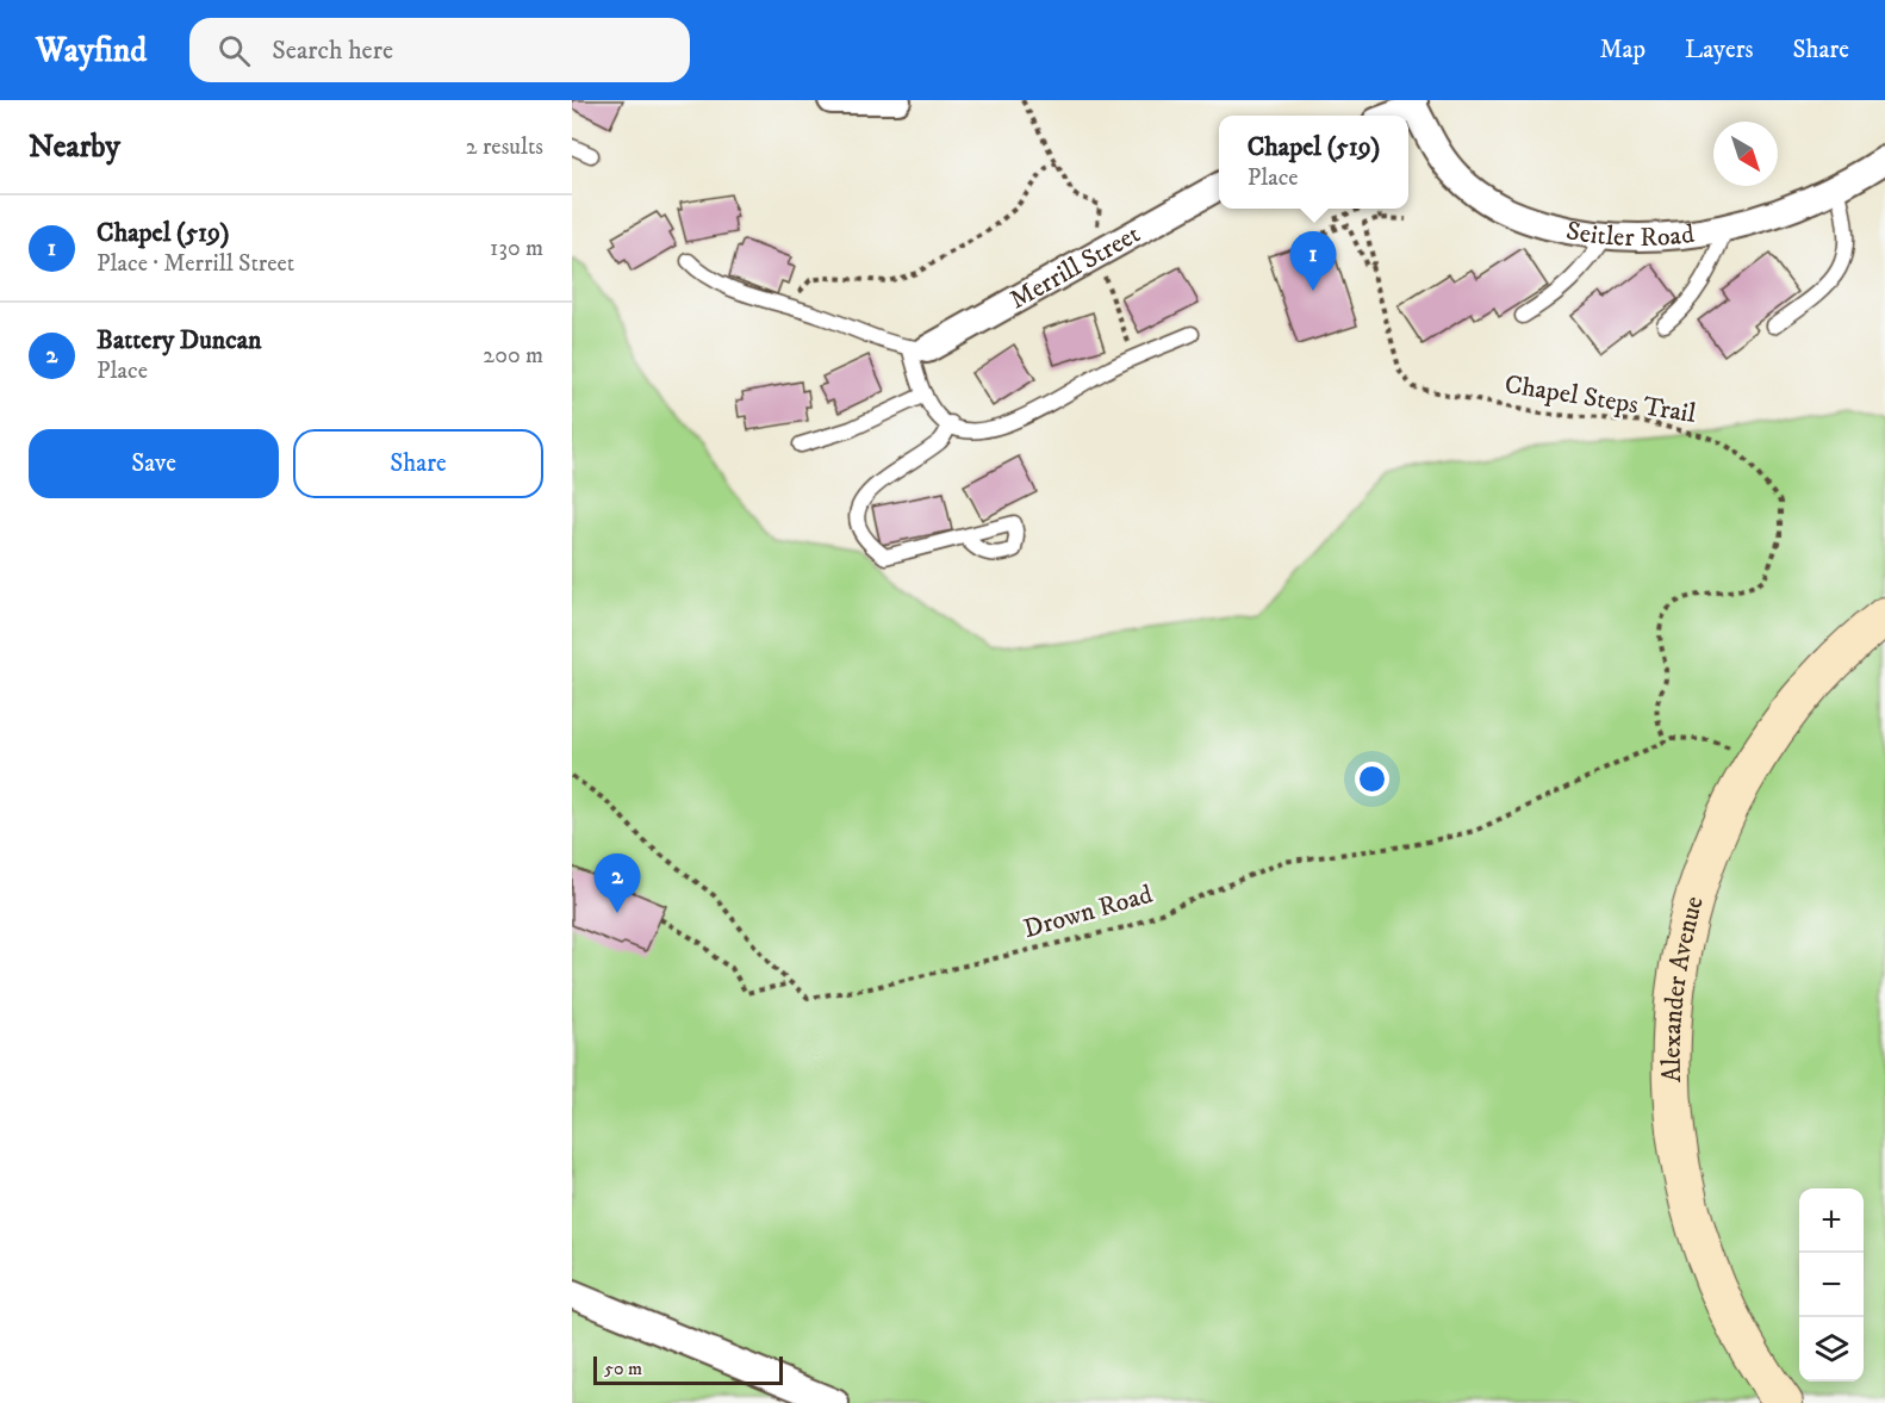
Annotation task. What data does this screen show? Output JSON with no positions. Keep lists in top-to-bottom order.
{
  "streets": {
    "main road": ["Alexander Avenue"],
    "street": ["Seitler Road", "Merrill Street"],
    "path": ["Chapel Steps Trail", "Drown Road"]
  },
  "crossings": [
    ["Chapel Steps Trail", "Drown Road"],
    ["Drown Road", "Alexander Avenue"]
  ],
  "scale_bar": "50 m",
  "north": "bottom right",
  "page": {
    "header": "Wayfind",
    "search": "Search here",
    "nav": ["Map", "Layers", "Share"],
    "heading": ["Nearby", "2 results"],
    "popup": ["Chapel (519)", "Place"],
    "list": [
      {
        "mark": "1",
        "name": "Chapel (519)",
        "note": "Place · Merrill Street",
        "value": "130 m"
      },
      {
        "mark": "2",
        "name": "Battery Duncan",
        "note": "Place",
        "value": "200 m"
      }
    ],
    "pins": ["1", "2"],
    "buttons": ["Save", "Share"],
    "map_buttons": ["+", "−"],
    "scale": "50 m"
  }
}
